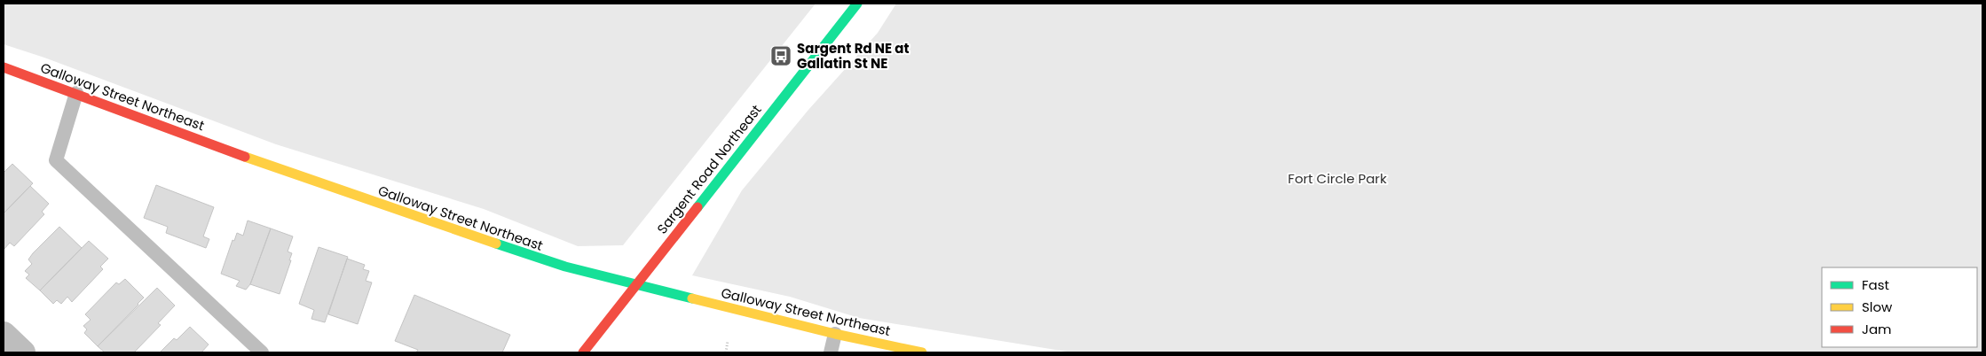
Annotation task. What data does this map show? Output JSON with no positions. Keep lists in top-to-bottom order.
{
  "streets": {
    "street": ["Galloway Street Northeast", "Sargent Road Northeast"]
  },
  "crossings": [
    ["Galloway Street Northeast", "Sargent Road Northeast"]
  ],
  "parks": ["Fort Circle Park"],
  "places": {
    "bus stop": ["Sargent Rd NE at Gallatin St NE"]
  },
  "legend": ["Fast", "Slow", "Jam"]
}
